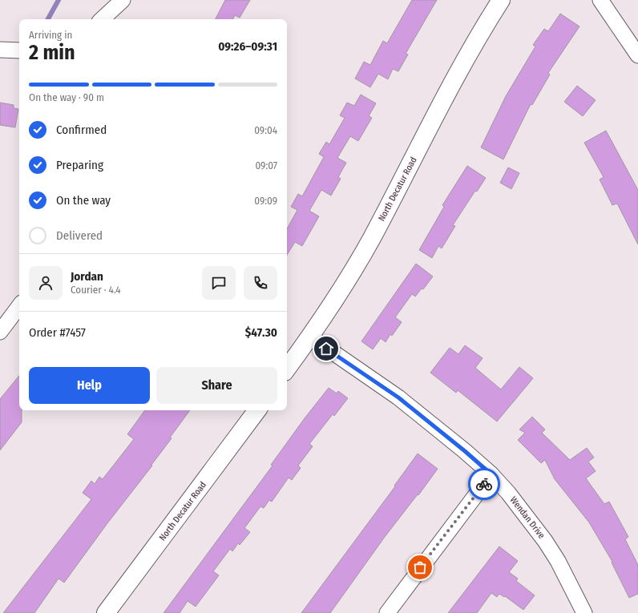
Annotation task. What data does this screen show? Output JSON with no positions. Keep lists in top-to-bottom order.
{
  "streets": {
    "main road": ["North Decatur Road"],
    "street": ["Wendan Drive"]
  },
  "crossings": [
    ["North Decatur Road", "Wendan Drive"]
  ],
  "page": {
    "heading": ["2 min", "Arriving in", "09:26–09:31"],
    "panel": [
      "Jordan",
      "Courier · 4.4",
      "Order #7457",
      "$47.30"
    ],
    "bar": "On the way · 90 m",
    "list": [
      ["Confirmed", "09:04"],
      ["Preparing", "09:07"],
      ["On the way", "09:09"],
      "Delivered"
    ],
    "buttons": ["Help", "Share"]
  }
}
